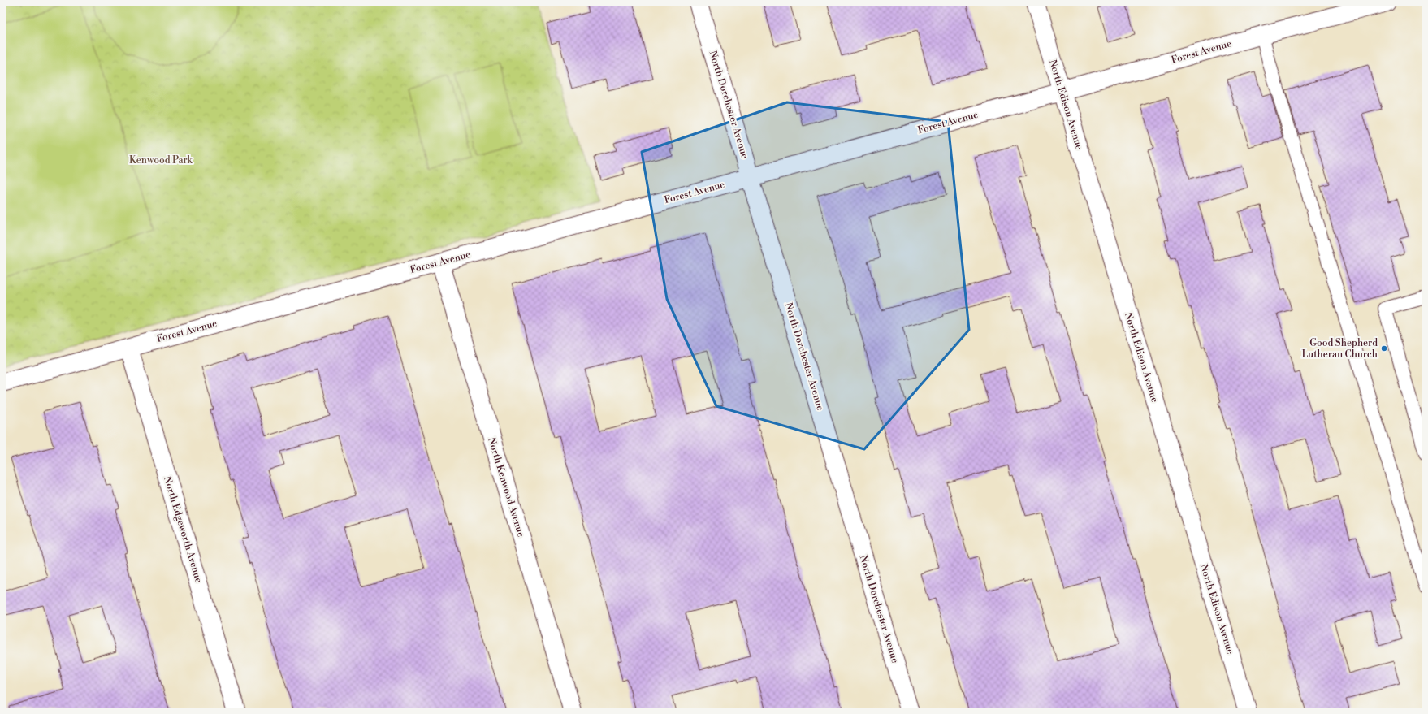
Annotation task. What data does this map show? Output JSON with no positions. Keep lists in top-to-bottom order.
{
  "streets": {
    "street": [
      "Forest Avenue",
      "North Dorchester Avenue",
      "North Edison Avenue",
      "North Kenwood Avenue",
      "North Edgeworth Avenue"
    ]
  },
  "crossings": [
    ["Forest Avenue", "North Dorchester Avenue"],
    ["Forest Avenue", "North Edison Avenue"],
    ["Forest Avenue", "North Kenwood Avenue"],
    ["Forest Avenue", "North Edgeworth Avenue"]
  ],
  "parks": ["Kenwood Park"],
  "places": ["Good Shepherd Lutheran Church"]
}
